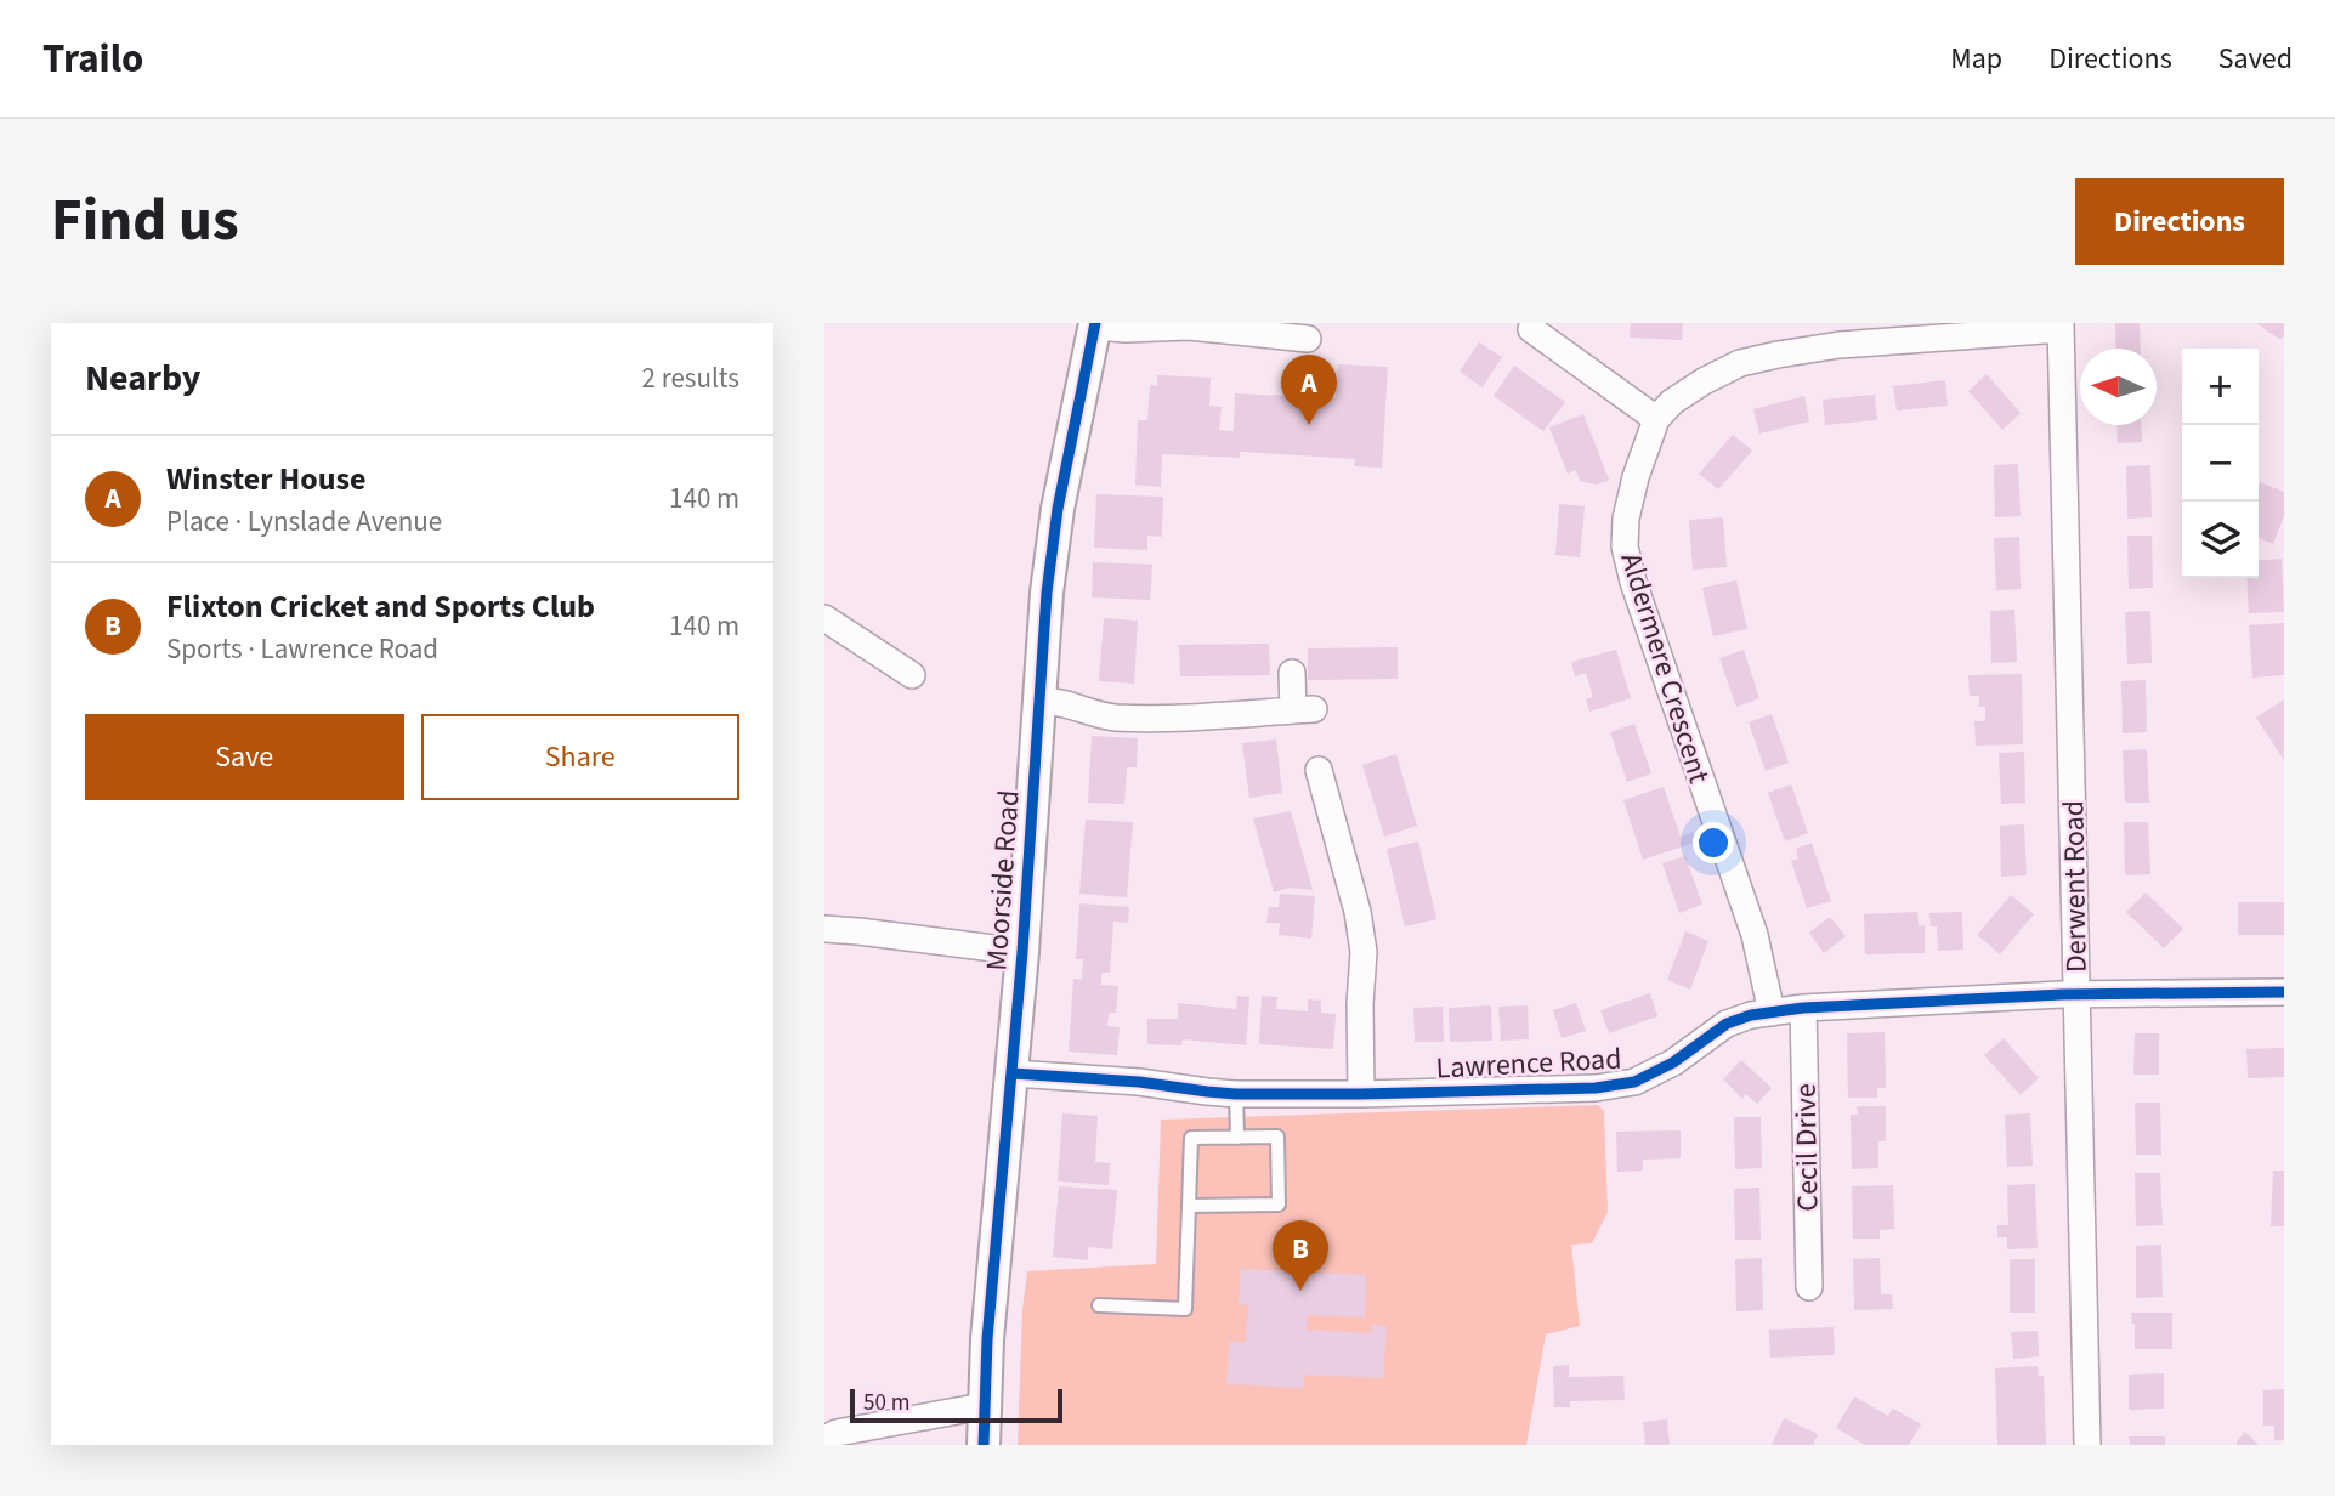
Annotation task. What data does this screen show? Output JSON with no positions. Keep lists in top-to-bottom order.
{
  "streets": {
    "street": [
      "Aldermere Crescent",
      "Moorside Road",
      "Derwent Road",
      "Lawrence Road",
      "Cecil Drive"
    ]
  },
  "crossings": [
    ["Aldermere Crescent", "Derwent Road"],
    ["Aldermere Crescent", "Lawrence Road"],
    ["Moorside Road", "Lawrence Road"],
    ["Derwent Road", "Lawrence Road"],
    ["Lawrence Road", "Cecil Drive"]
  ],
  "scale_bar": "50 m",
  "north": "left",
  "page": {
    "header": "Trailo",
    "nav": ["Map", "Directions", "Saved"],
    "title": "Find us",
    "buttons": [
      "Directions",
      ["Save", "Share"]
    ],
    "heading": ["Nearby", "2 results"],
    "map_buttons": ["+", "−"],
    "pins": ["A", "B"],
    "list": [
      {
        "mark": "A",
        "name": "Winster House",
        "note": "Place · Lynslade Avenue",
        "value": "140 m"
      },
      {
        "mark": "B",
        "name": "Flixton Cricket and Sports Club",
        "note": "Sports · Lawrence Road",
        "value": "140 m"
      }
    ],
    "scale": "50 m"
  }
}
